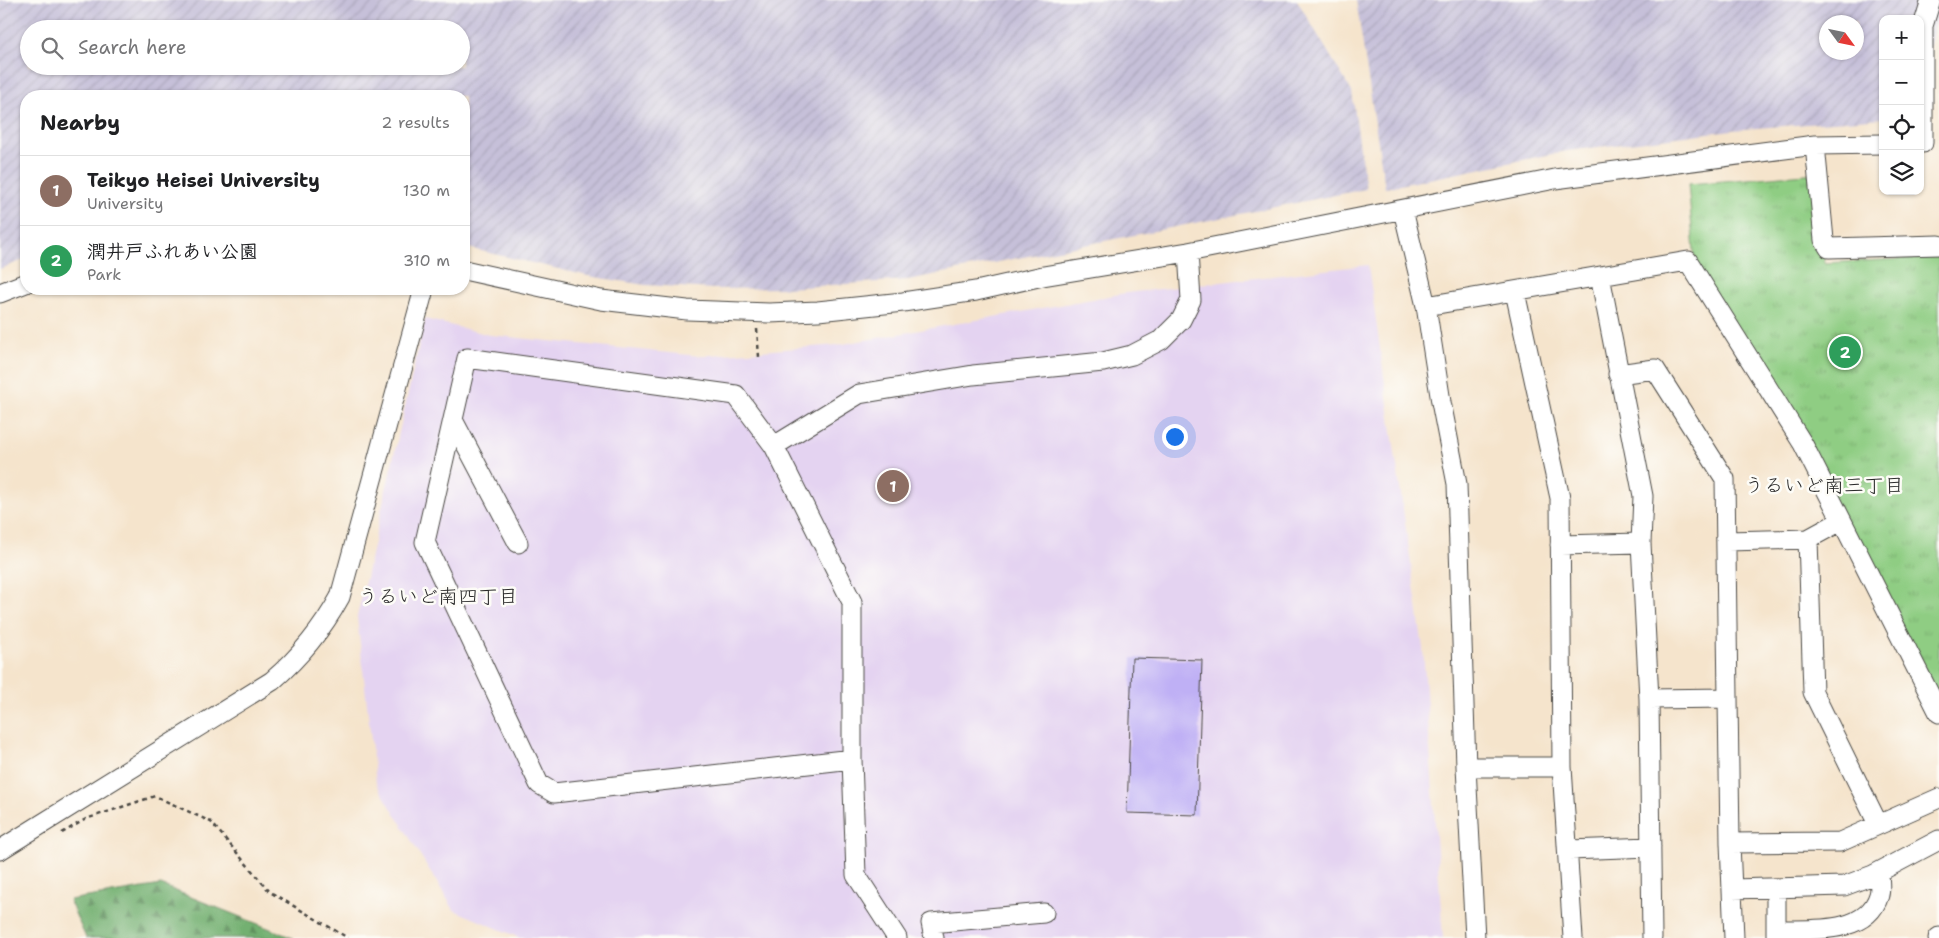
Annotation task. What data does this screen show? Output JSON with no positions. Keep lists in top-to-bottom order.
{
  "districts": ["うるいど南三丁目", "うるいど南四丁目"],
  "north": "bottom right",
  "page": {
    "map_buttons": ["+", "−"],
    "search": "Search here",
    "heading": ["Nearby", "2 results"],
    "list": [
      {
        "mark": "1",
        "name": "Teikyo Heisei University",
        "note": "University",
        "value": "130 m"
      },
      {
        "mark": "2",
        "name": "潤井戸ふれあい公園",
        "note": "Park",
        "value": "310 m"
      }
    ],
    "pins": ["2", "1"]
  }
}
